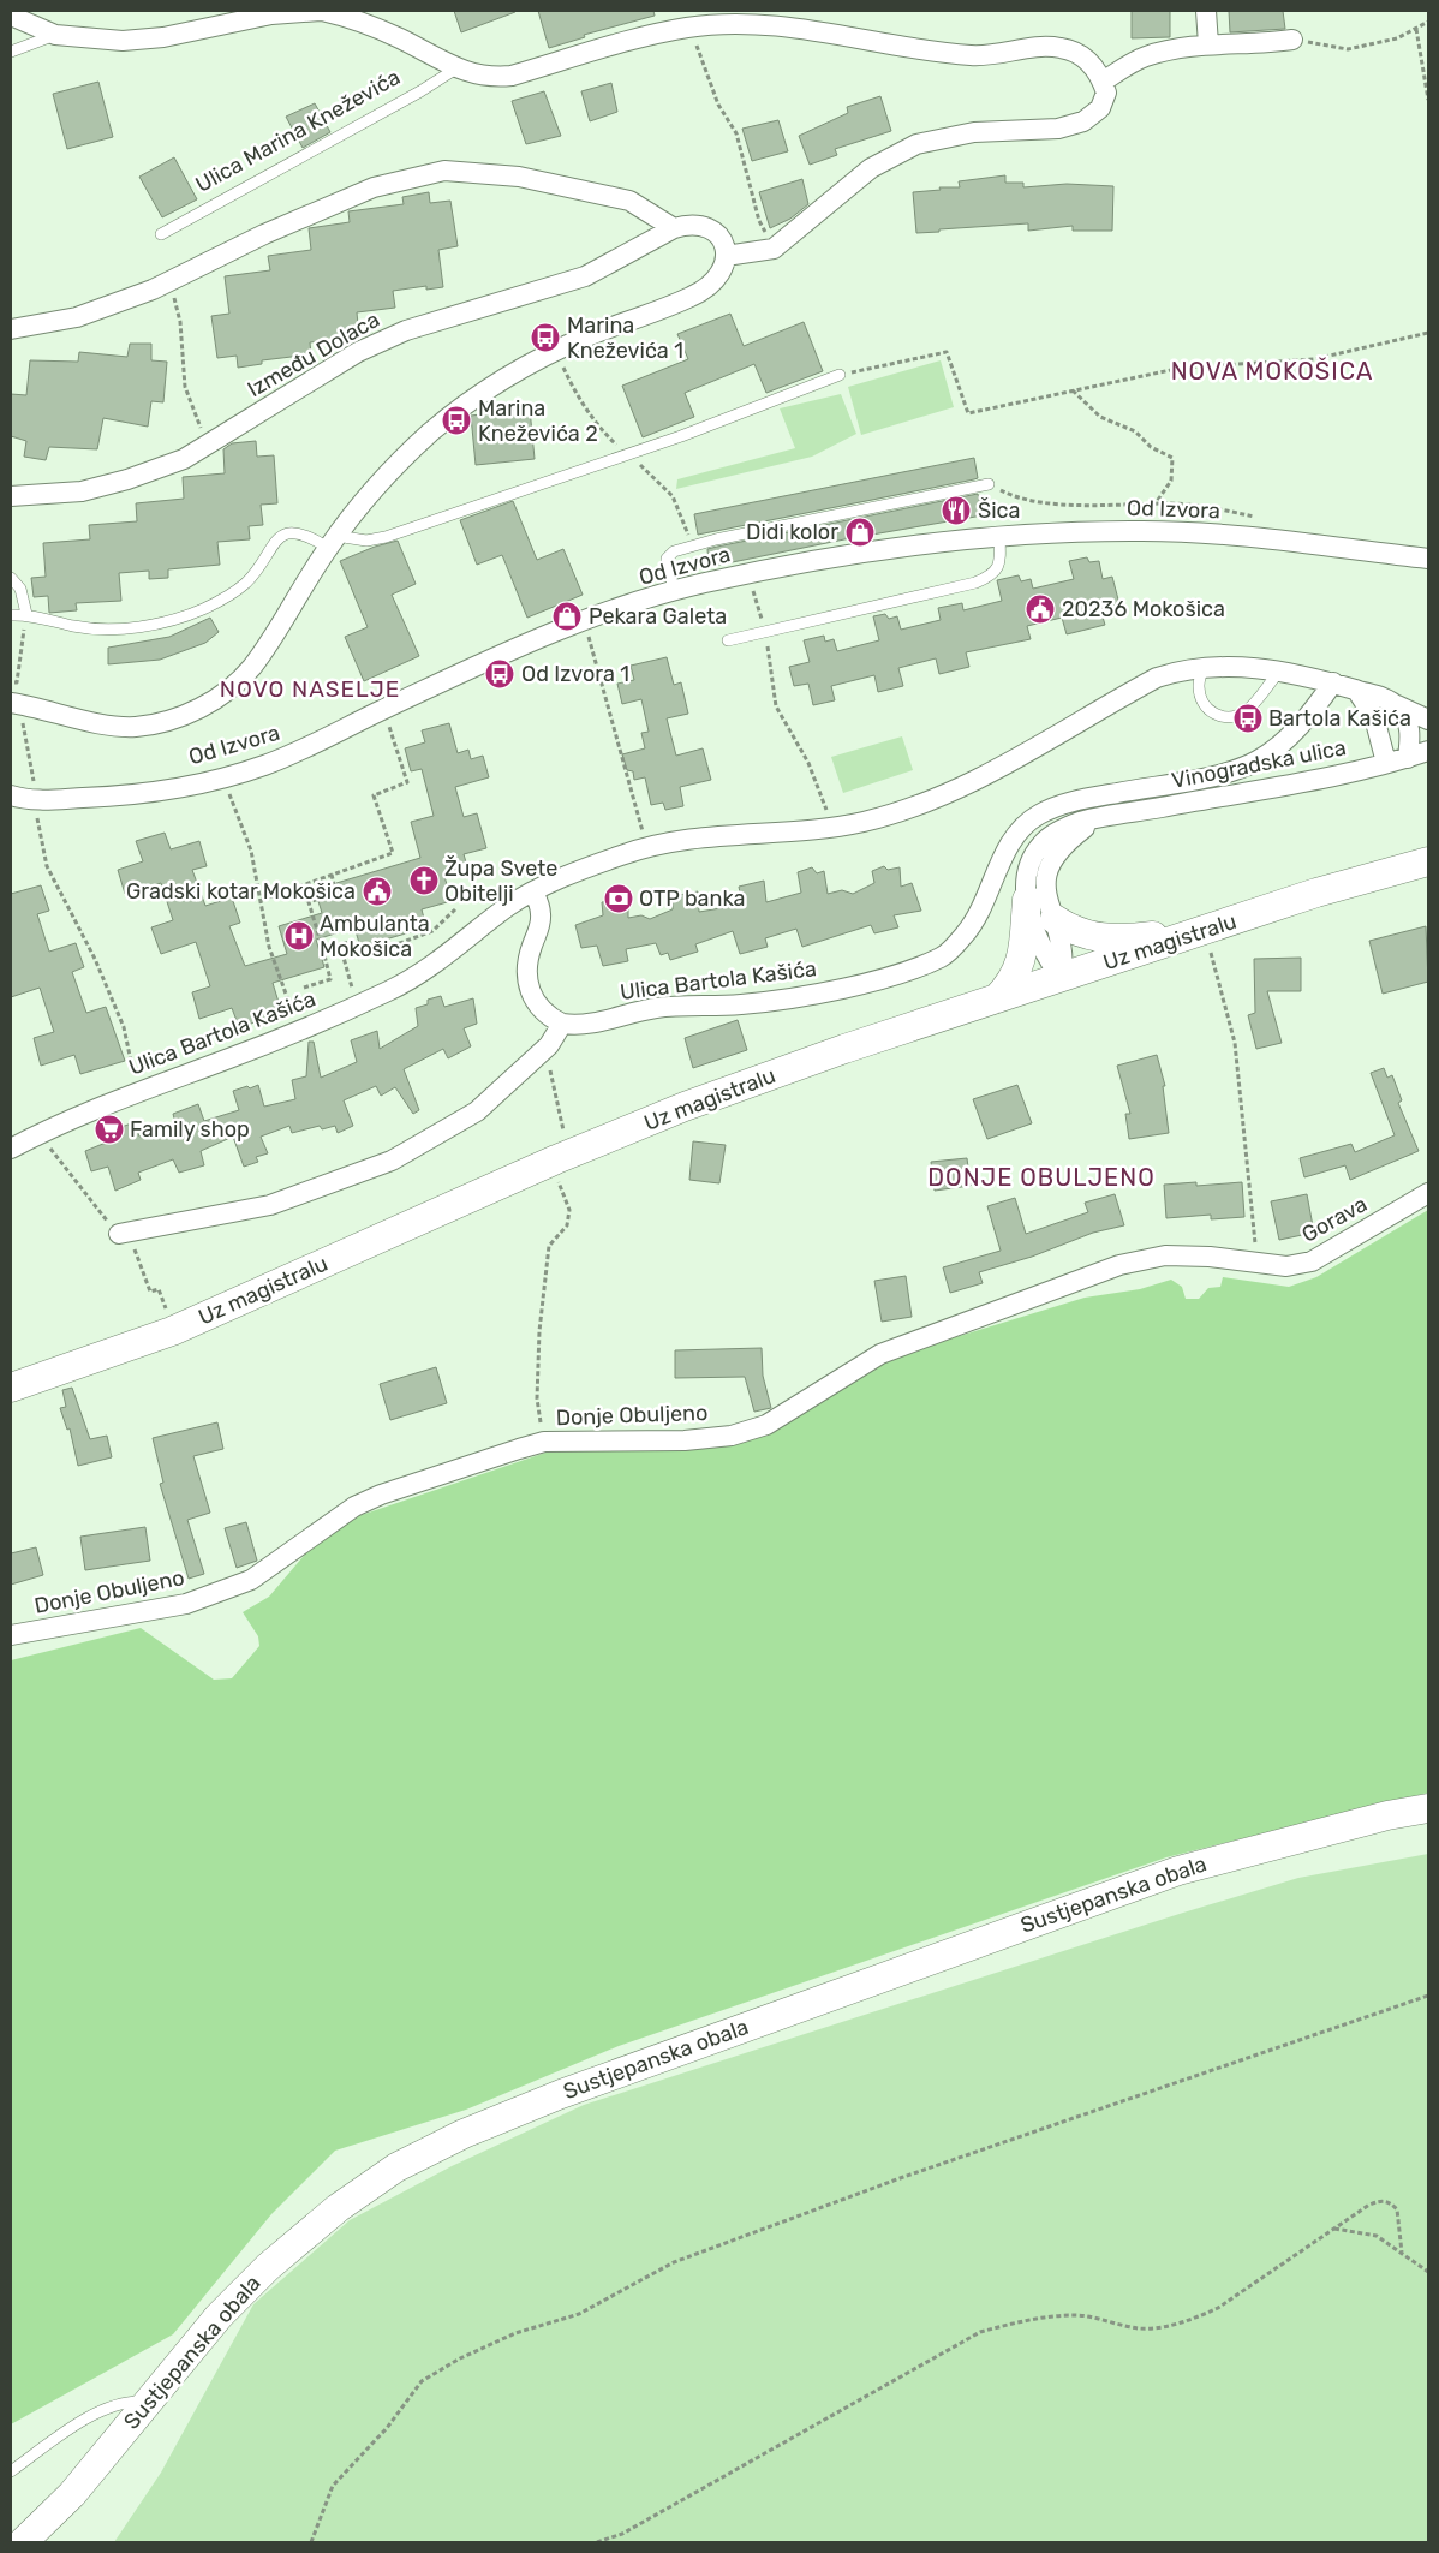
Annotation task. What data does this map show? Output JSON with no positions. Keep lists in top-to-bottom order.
{
  "streets": {
    "main road": ["Uz magistralu", "Sustjepanska obala"],
    "street": [
      "Ulica Marina Kneževića",
      "Između Dolaca",
      "Od Izvora",
      "Vinogradska ulica",
      "Ulica Bartola Kašića",
      "Gorava",
      "Donje Obuljeno"
    ]
  },
  "crossings": [
    ["Vinogradska ulica", "Uz magistralu"],
    ["Gorava", "Donje Obuljeno"]
  ],
  "districts": ["NOVA MOKOŠICA", "NOVO NASELJE", "DONJE OBULJENO"],
  "places": {
    "bus stop": [
      "Marina Kneževića 1",
      "Marina Kneževića 2",
      "Od Izvora 1",
      "Bartola Kašića"
    ],
    "restaurant": ["Šica"],
    "shop": ["Didi kolor", "Pekara Galeta"],
    "public building": ["20236 Mokošica", "Gradski kotar Mokošica"],
    "church": ["Župa Svete Obitelji"],
    "bank": ["OTP banka"],
    "hospital": ["Ambulanta Mokošica"],
    "supermarket": ["Family shop"]
  }
}
